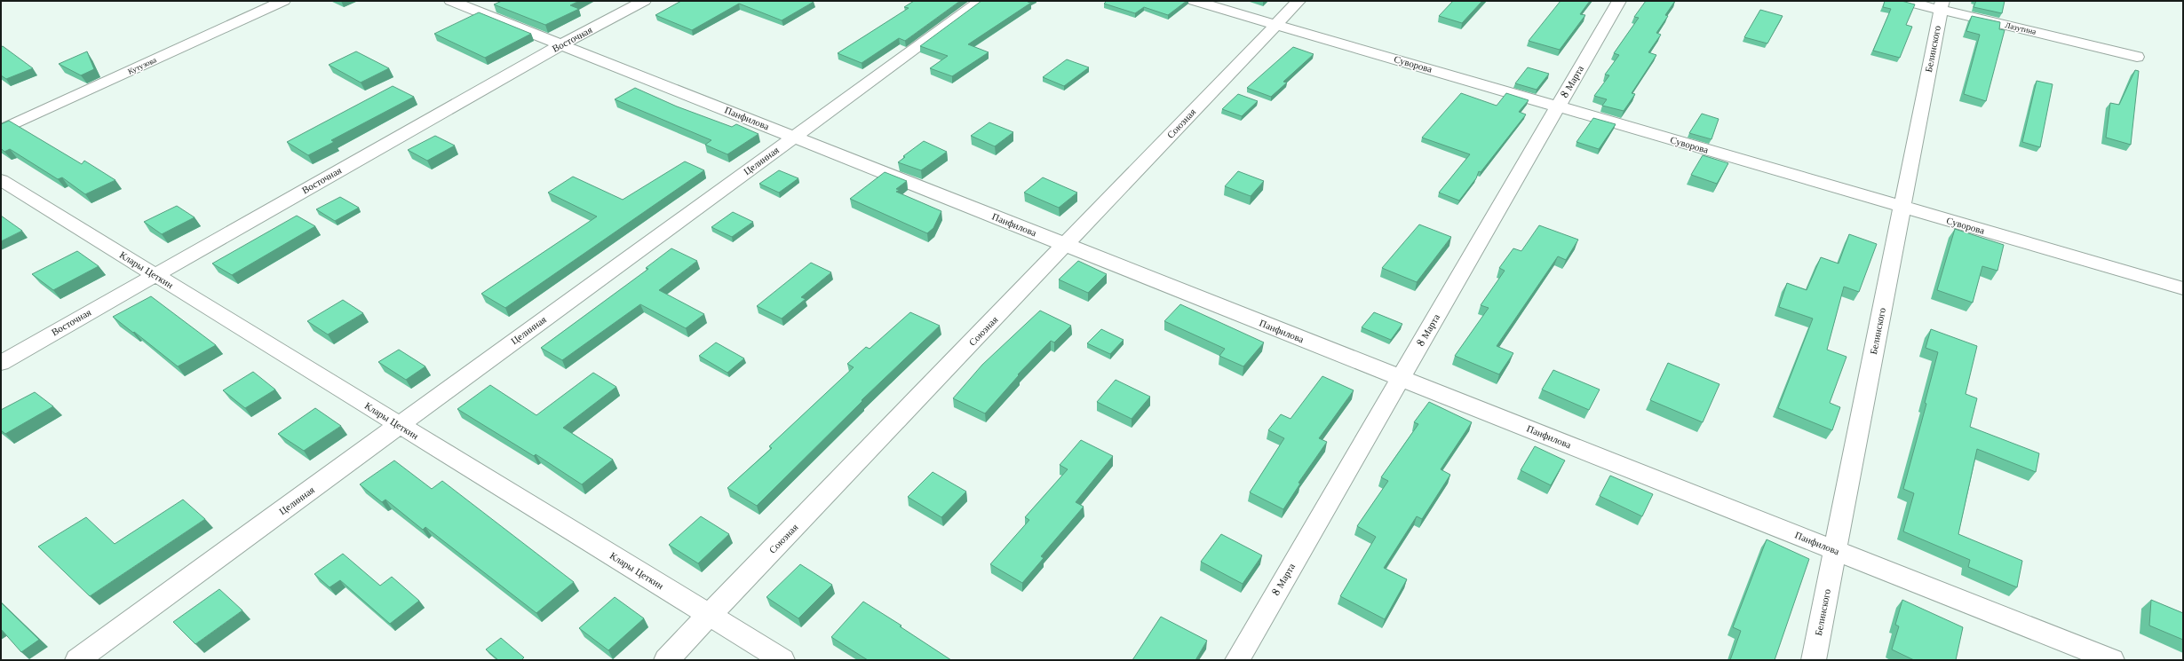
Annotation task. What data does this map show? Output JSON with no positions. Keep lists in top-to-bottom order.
{
  "streets": {
    "street": [
      "Лазутина",
      "Восточная",
      "Белинского",
      "Суворова",
      "Кутузова",
      "8 Марта",
      "Панфилова",
      "Союзная",
      "Целинная",
      "Клары Цеткин"
    ]
  },
  "crossings": [
    ["Лазутина", "Белинского"],
    ["Восточная", "Панфилова"],
    ["Восточная", "Клары Цеткин"],
    ["Белинского", "Суворова"],
    ["Белинского", "Панфилова"],
    ["Суворова", "8 Марта"],
    ["Суворова", "Союзная"],
    ["8 Марта", "Панфилова"],
    ["Панфилова", "Союзная"],
    ["Панфилова", "Целинная"],
    ["Союзная", "Клары Цеткин"],
    ["Целинная", "Клары Цеткин"]
  ]
}
